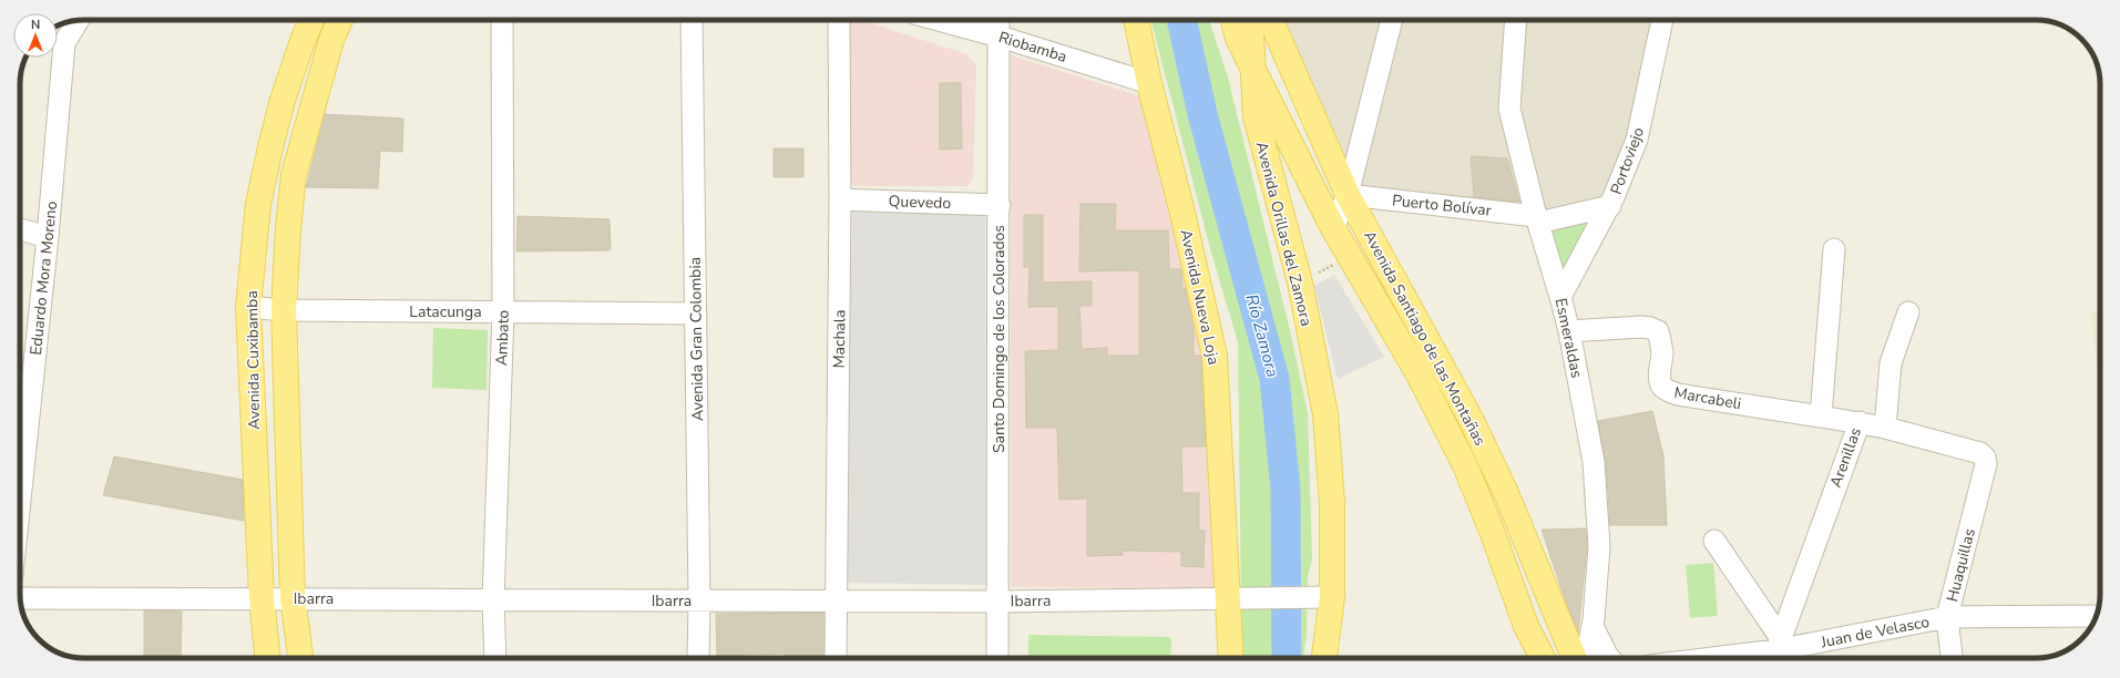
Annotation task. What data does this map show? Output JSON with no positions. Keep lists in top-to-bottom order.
{
  "streets": {
    "main road": [
      "Avenida Orillas del Zamora",
      "Avenida Nueva Loja",
      "Avenida Santiago de las Montañas",
      "Avenida Cuxibamba"
    ],
    "street": [
      "Riobamba",
      "Portoviejo",
      "Quevedo",
      "Puerto Bolívar",
      "Eduardo Mora Moreno",
      "Latacunga",
      "Ambato",
      "Esmeraldas",
      "Avenida Gran Colombia",
      "Machala",
      "Santo Domingo de los Colorados",
      "Marcabeli",
      "Arenillas",
      "Huaquillas",
      "Ibarra",
      "Juan de Velasco"
    ]
  },
  "crossings": [
    ["Riobamba", "Avenida Nueva Loja"],
    ["Riobamba", "Santo Domingo de los Colorados"],
    ["Portoviejo", "Puerto Bolívar"],
    ["Portoviejo", "Esmeraldas"],
    ["Quevedo", "Machala"],
    ["Quevedo", "Santo Domingo de los Colorados"],
    ["Puerto Bolívar", "Avenida Santiago de las Montañas"],
    ["Puerto Bolívar", "Esmeraldas"],
    ["Avenida Orillas del Zamora", "Avenida Santiago de las Montañas"],
    ["Avenida Orillas del Zamora", "Ibarra"],
    ["Avenida Nueva Loja", "Ibarra"],
    ["Latacunga", "Ambato"],
    ["Latacunga", "Avenida Gran Colombia"],
    ["Latacunga", "Avenida Cuxibamba"],
    ["Ambato", "Ibarra"],
    ["Esmeraldas", "Marcabeli"],
    ["Avenida Gran Colombia", "Ibarra"],
    ["Machala", "Ibarra"],
    ["Santo Domingo de los Colorados", "Ibarra"],
    ["Avenida Cuxibamba", "Ibarra"],
    ["Marcabeli", "Arenillas"],
    ["Arenillas", "Juan de Velasco"],
    ["Huaquillas", "Juan de Velasco"]
  ],
  "water": ["Río Zamora"],
  "north": "top"
}
